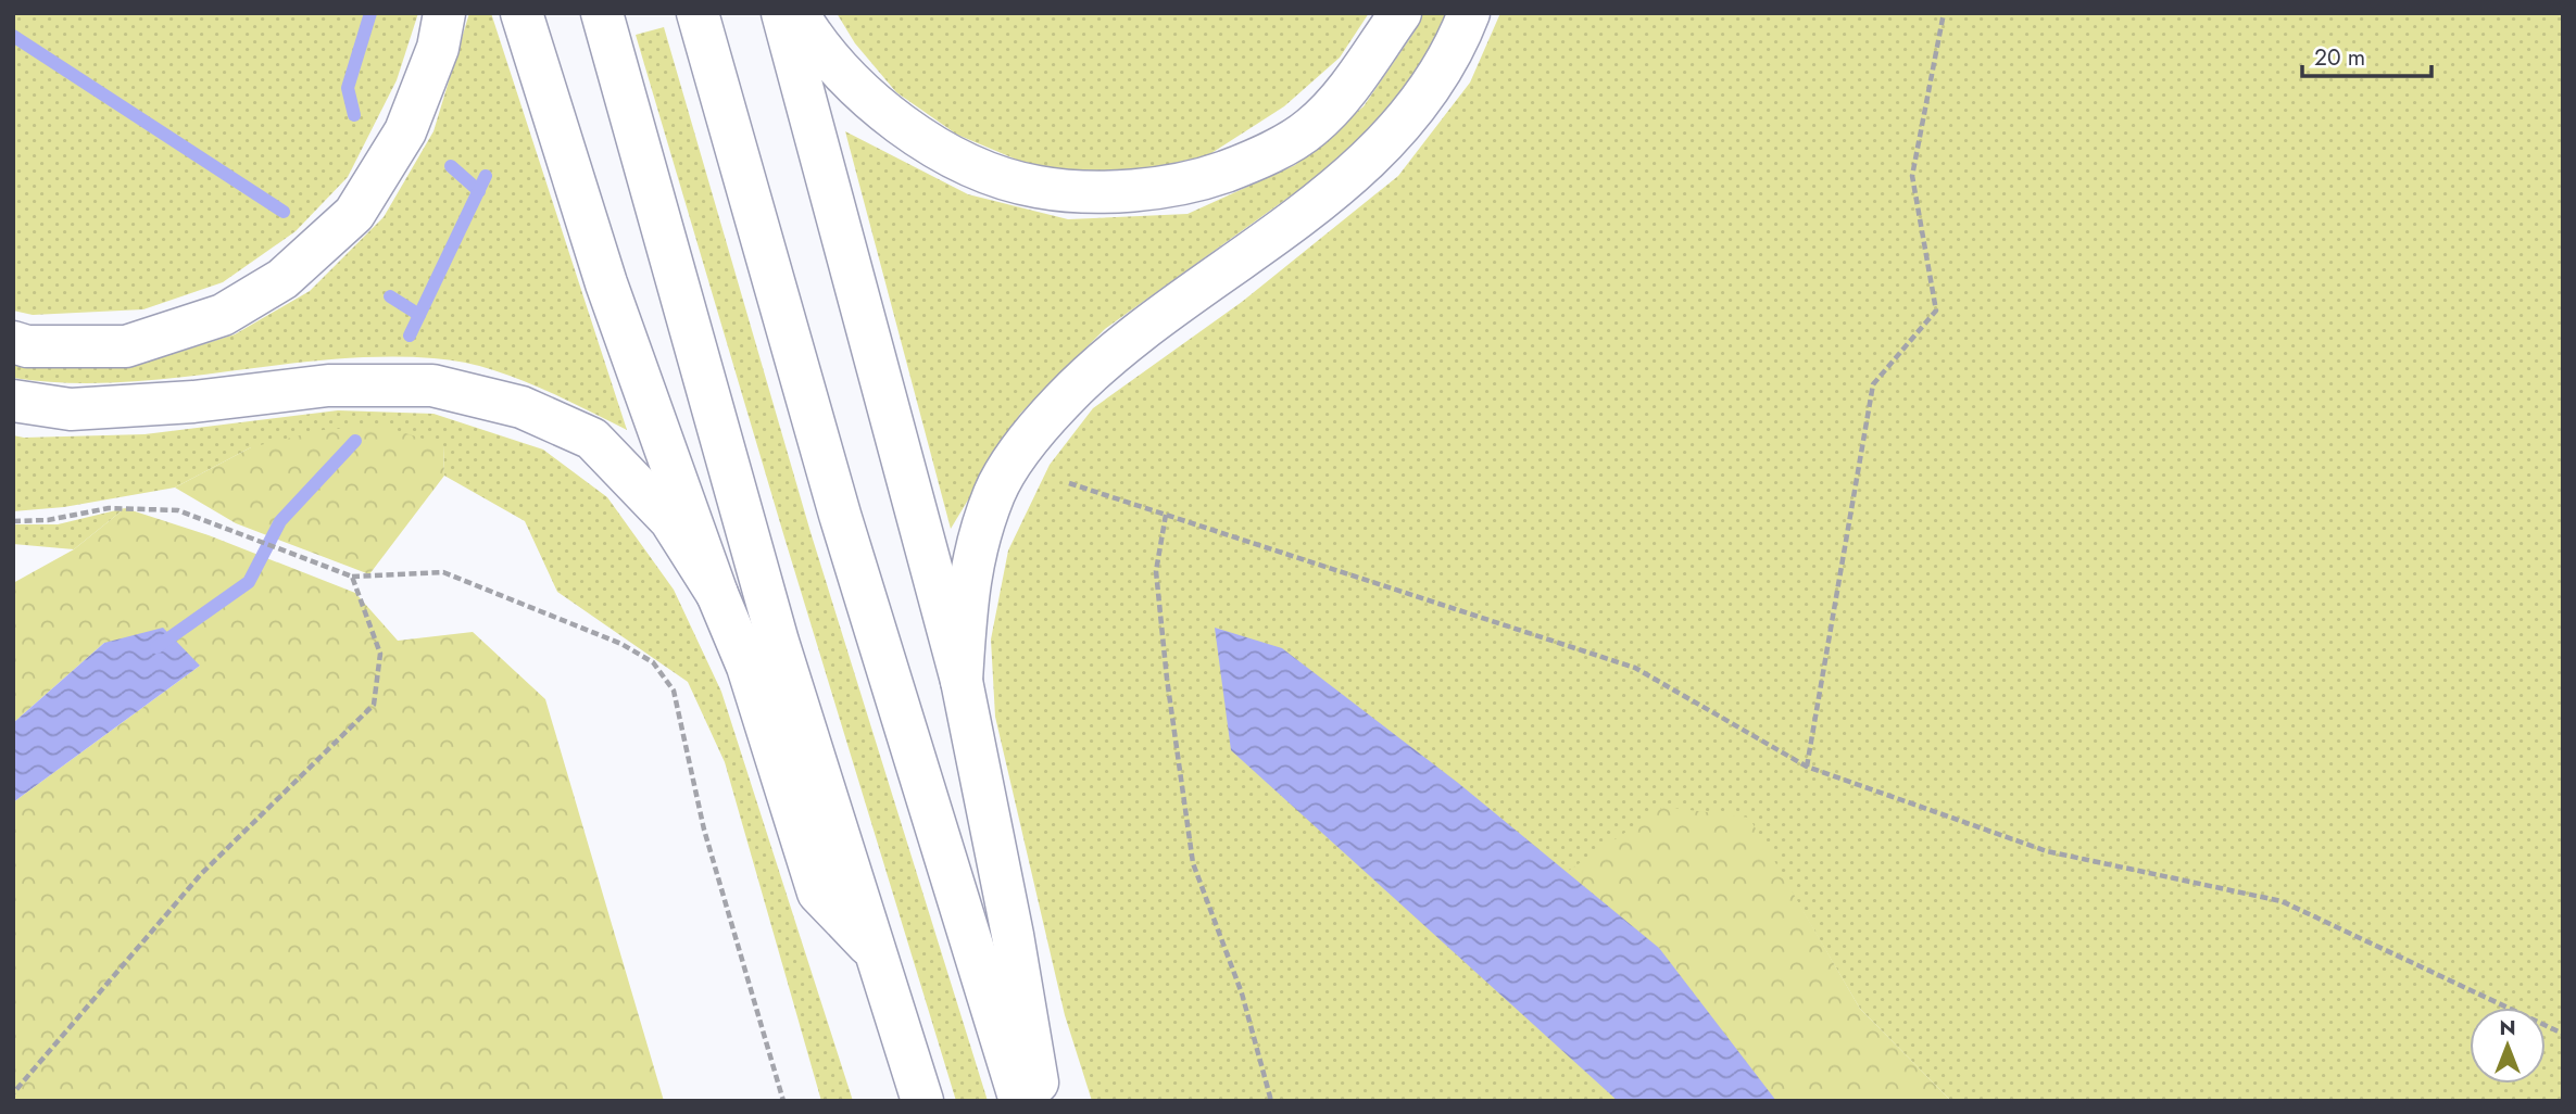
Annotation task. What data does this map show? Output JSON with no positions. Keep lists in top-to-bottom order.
{
  "scale_bar": "20 m",
  "north": "top"
}
